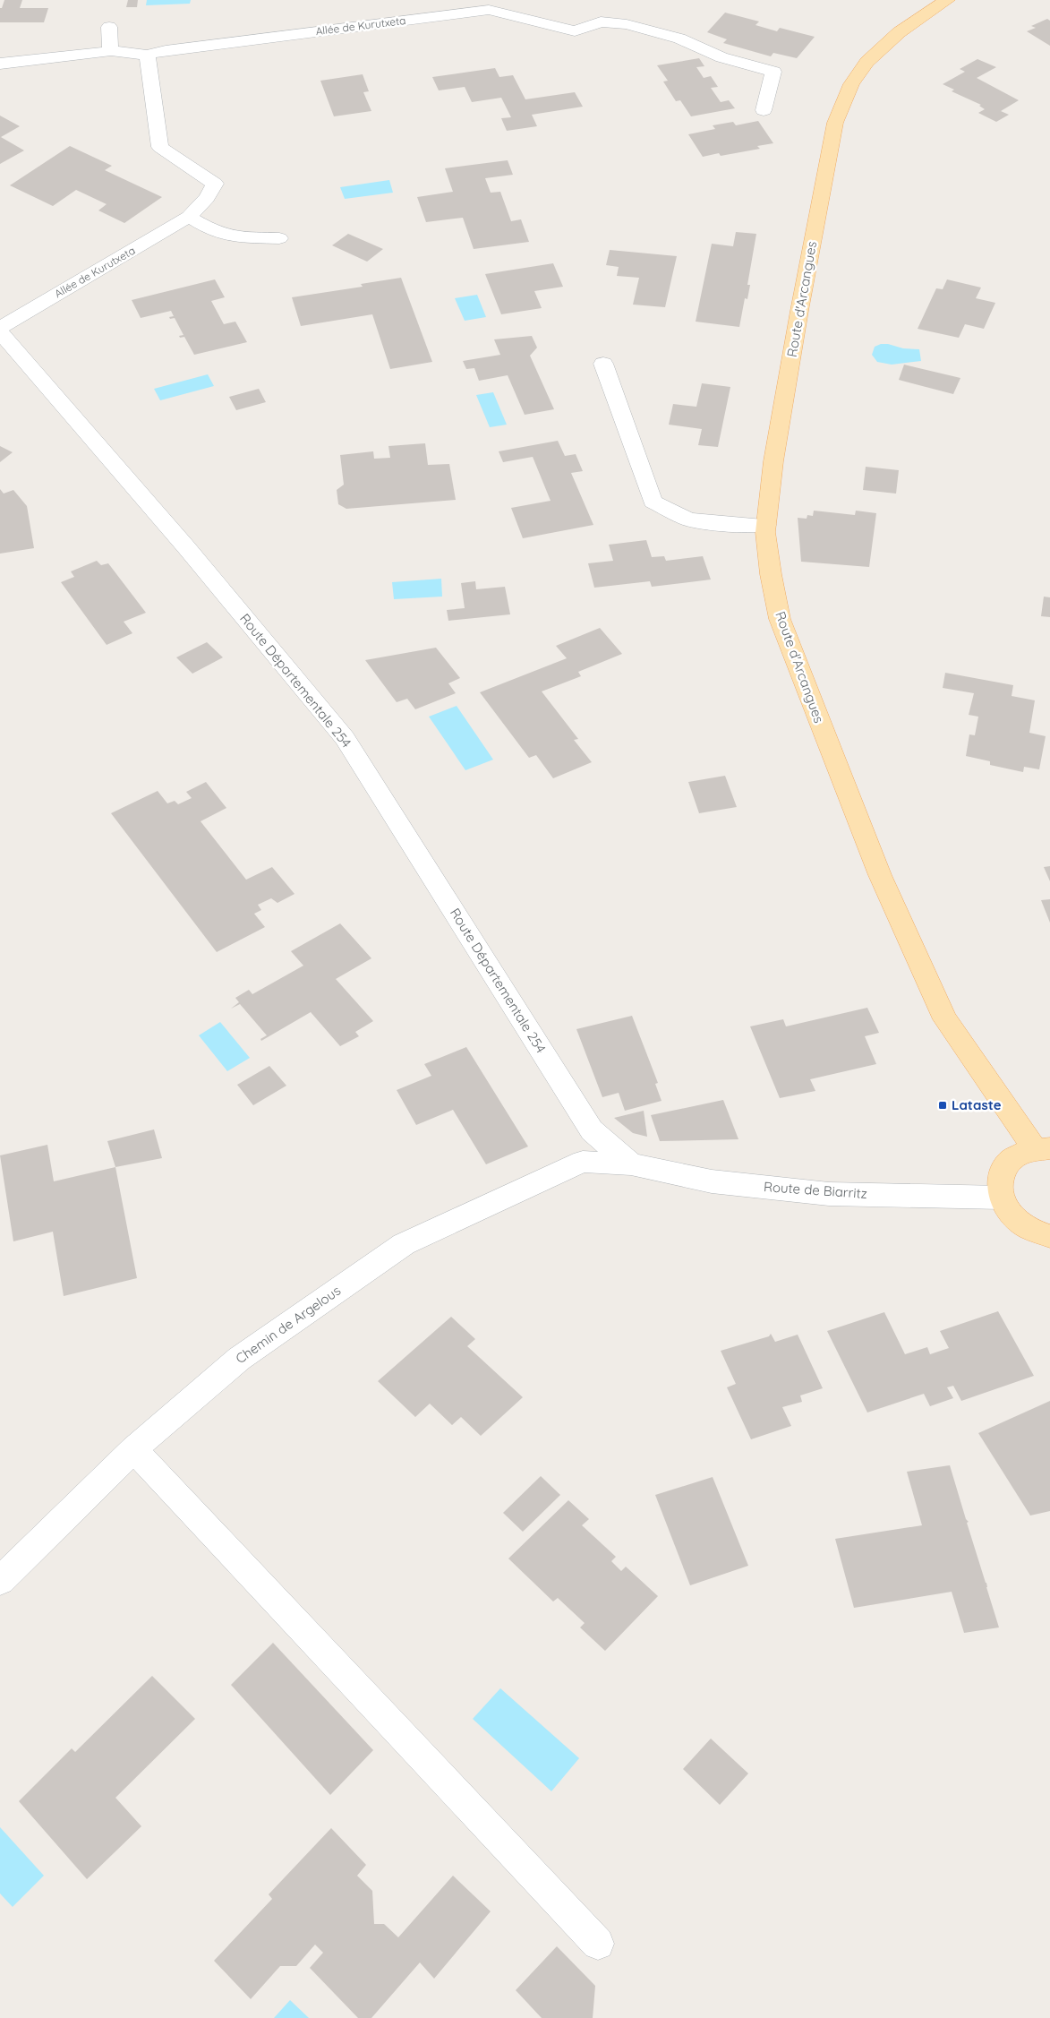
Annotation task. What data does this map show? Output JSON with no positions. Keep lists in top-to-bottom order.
{
  "streets": {
    "main road": ["Route d'Arcangues"],
    "street": [
      "Allée de Kurutxeta",
      "Route Départementale 254",
      "Route de Biarritz",
      "Chemin de Argelous"
    ]
  },
  "crossings": [
    ["Route Départementale 254", "Route de Biarritz"],
    ["Route Départementale 254", "Chemin de Argelous"],
    ["Route de Biarritz", "Chemin de Argelous"]
  ],
  "places": {
    "transit": ["Lataste"]
  }
}
